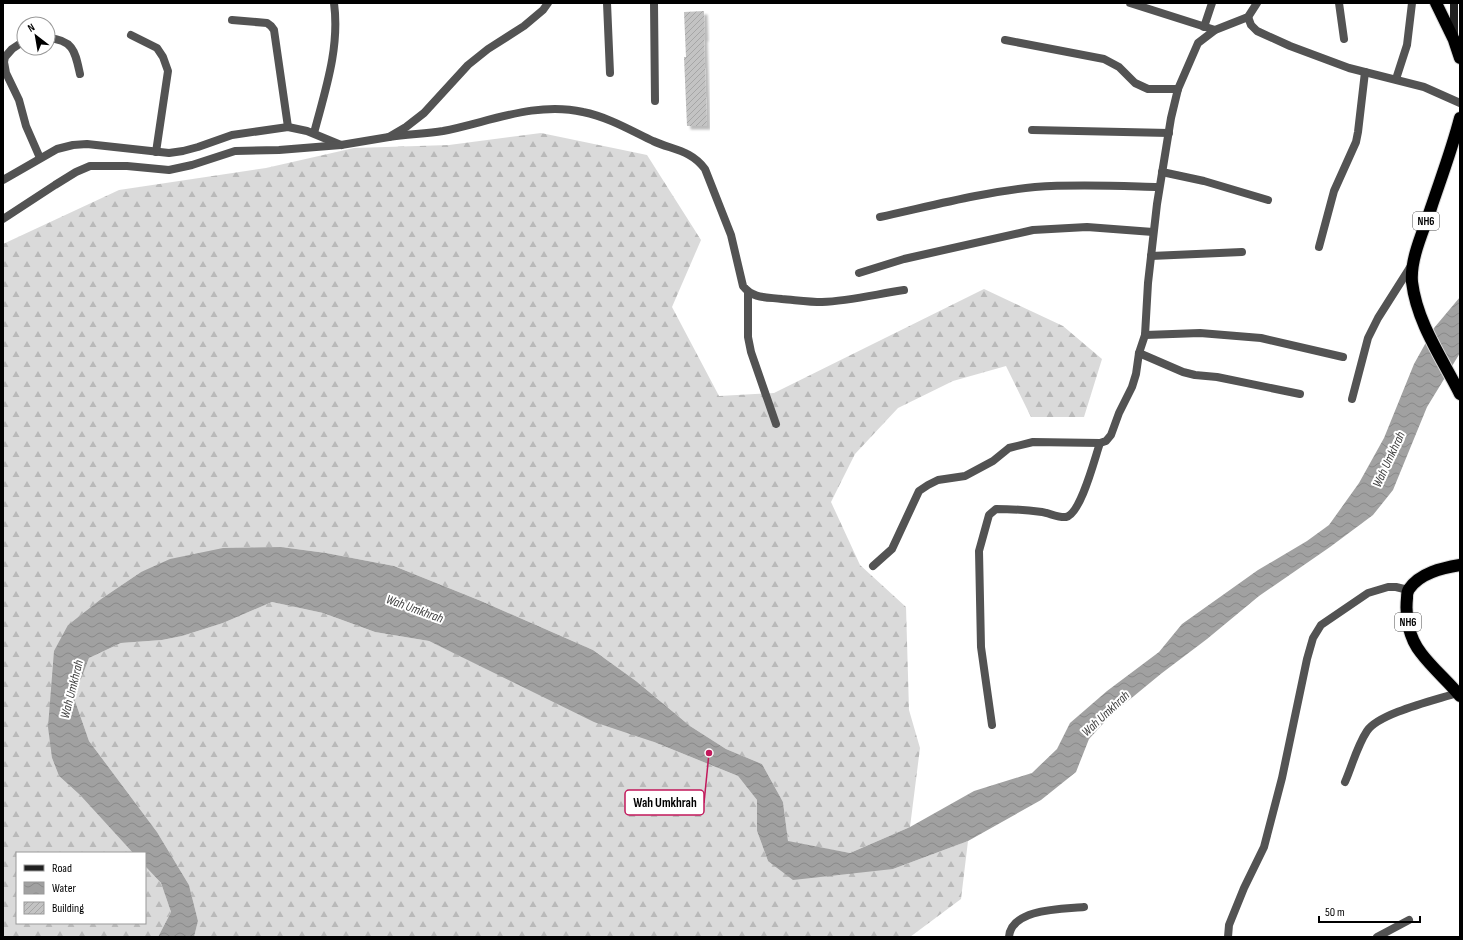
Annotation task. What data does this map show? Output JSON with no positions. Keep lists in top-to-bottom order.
{
  "streets": {
    "highway": ["NH6"]
  },
  "water": ["Wah Umkhrah"],
  "places": ["Wah Umkhrah"],
  "legend": ["Road", "Water", "Building"],
  "scale_bar": "50 m",
  "north": "top left"
}
